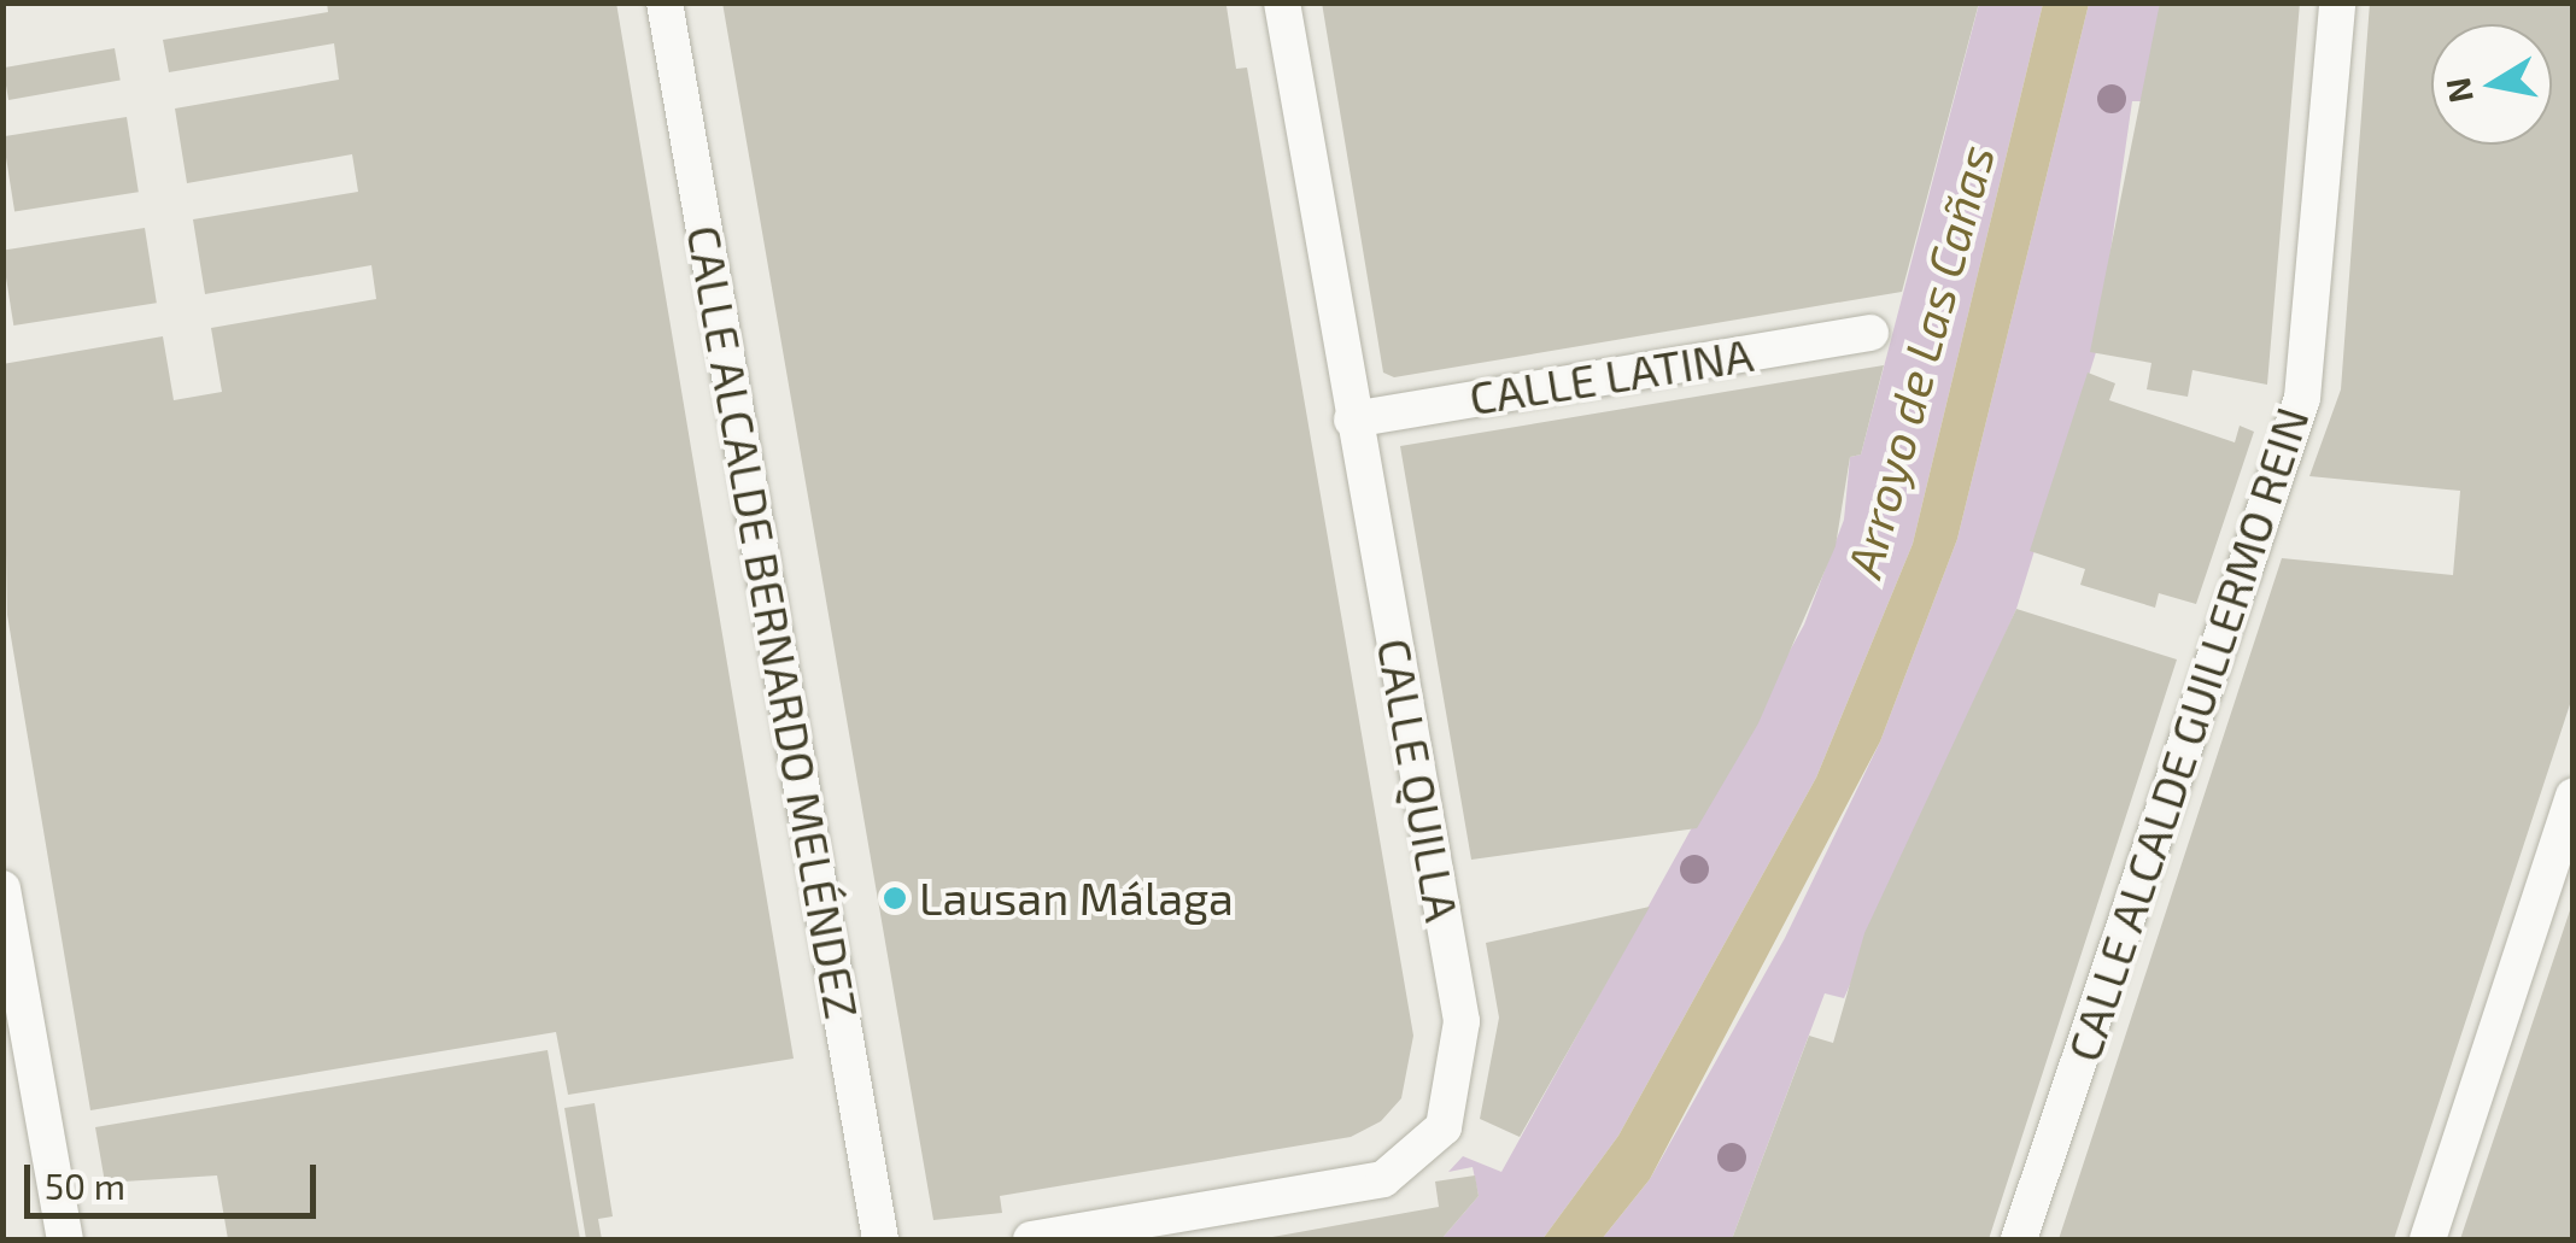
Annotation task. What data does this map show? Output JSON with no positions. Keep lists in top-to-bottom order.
{
  "streets": {
    "street": [
      "CALLE LATINA",
      "CALLE ALCALDE BERNARDO MELÉNDEZ",
      "CALLE ALCALDE GUILLERMO REIN",
      "CALLE QUILLA"
    ]
  },
  "crossings": [
    ["CALLE LATINA", "CALLE QUILLA"]
  ],
  "water": ["Arroyo de Las Cañas"],
  "places": ["Lausan Málaga"],
  "scale_bar": "50 m",
  "north": "left"
}
